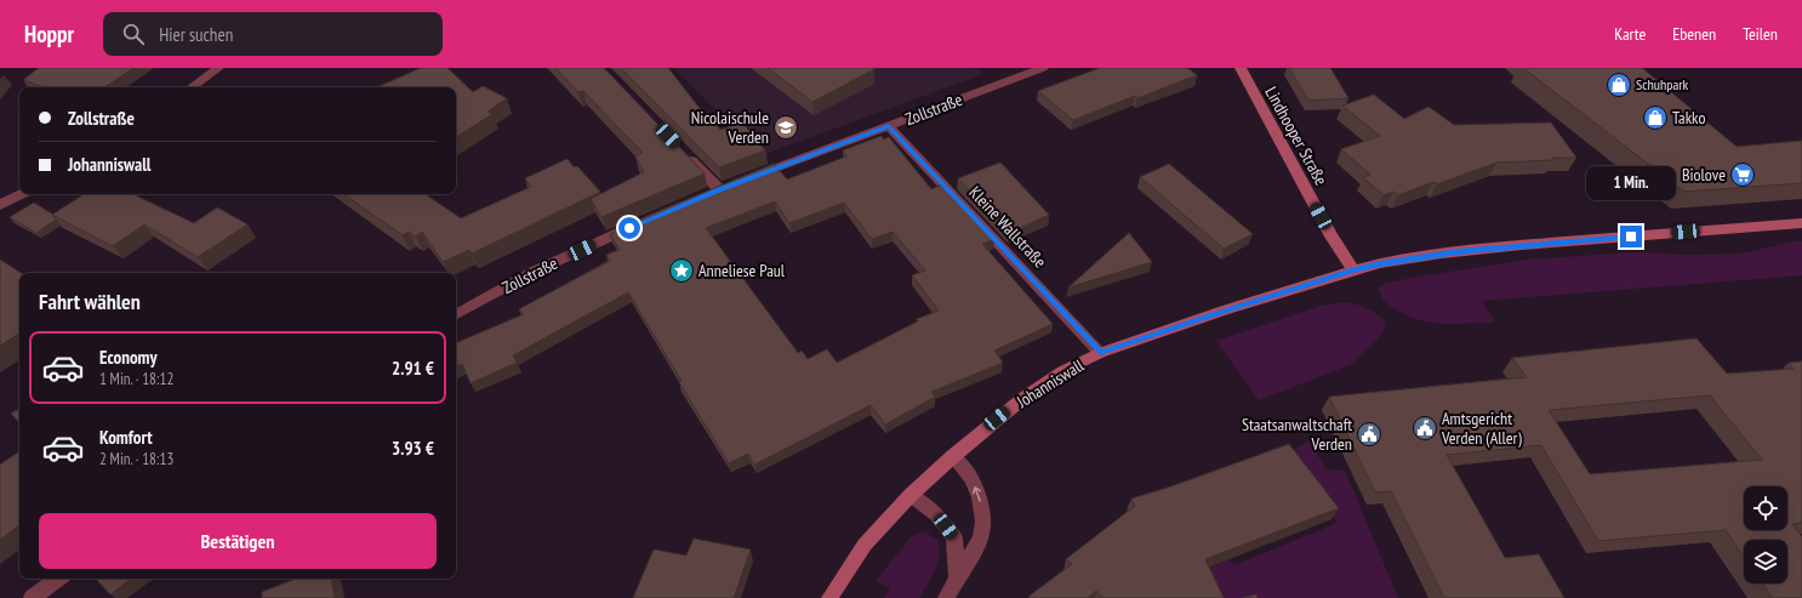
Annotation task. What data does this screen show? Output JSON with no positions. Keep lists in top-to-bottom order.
{
  "streets": {
    "main road": ["Lindhooper Straße", "Johanniswall"],
    "street": ["Zollstraße", "Kleine Wallstraße"]
  },
  "crossings": [
    ["Zollstraße", "Kleine Wallstraße"],
    ["Lindhooper Straße", "Johanniswall"],
    ["Kleine Wallstraße", "Johanniswall"]
  ],
  "places": {
    "shop": ["Schuhpark", "Takko"],
    "school or university": ["Nicolaischule Verden"],
    "supermarket": ["Biolove"],
    "place": ["Anneliese Paul"],
    "public building": ["Amtsgericht Verden (Aller)", "Staatsanwaltschaft Verden"]
  },
  "page": {
    "header": "Hoppr",
    "search": "Hier suchen",
    "nav": ["Karte", "Ebenen", "Teilen"],
    "banner": ["Zollstraße", "Johanniswall"],
    "bubble": "1 Min.",
    "heading": "Fahrt wählen",
    "list": [
      {
        "name": "Economy",
        "note": "1 Min. · 18:12",
        "value": "2.91 €"
      },
      {
        "name": "Komfort",
        "note": "2 Min. · 18:13",
        "value": "3.93 €"
      }
    ],
    "buttons": "Bestätigen"
  }
}
